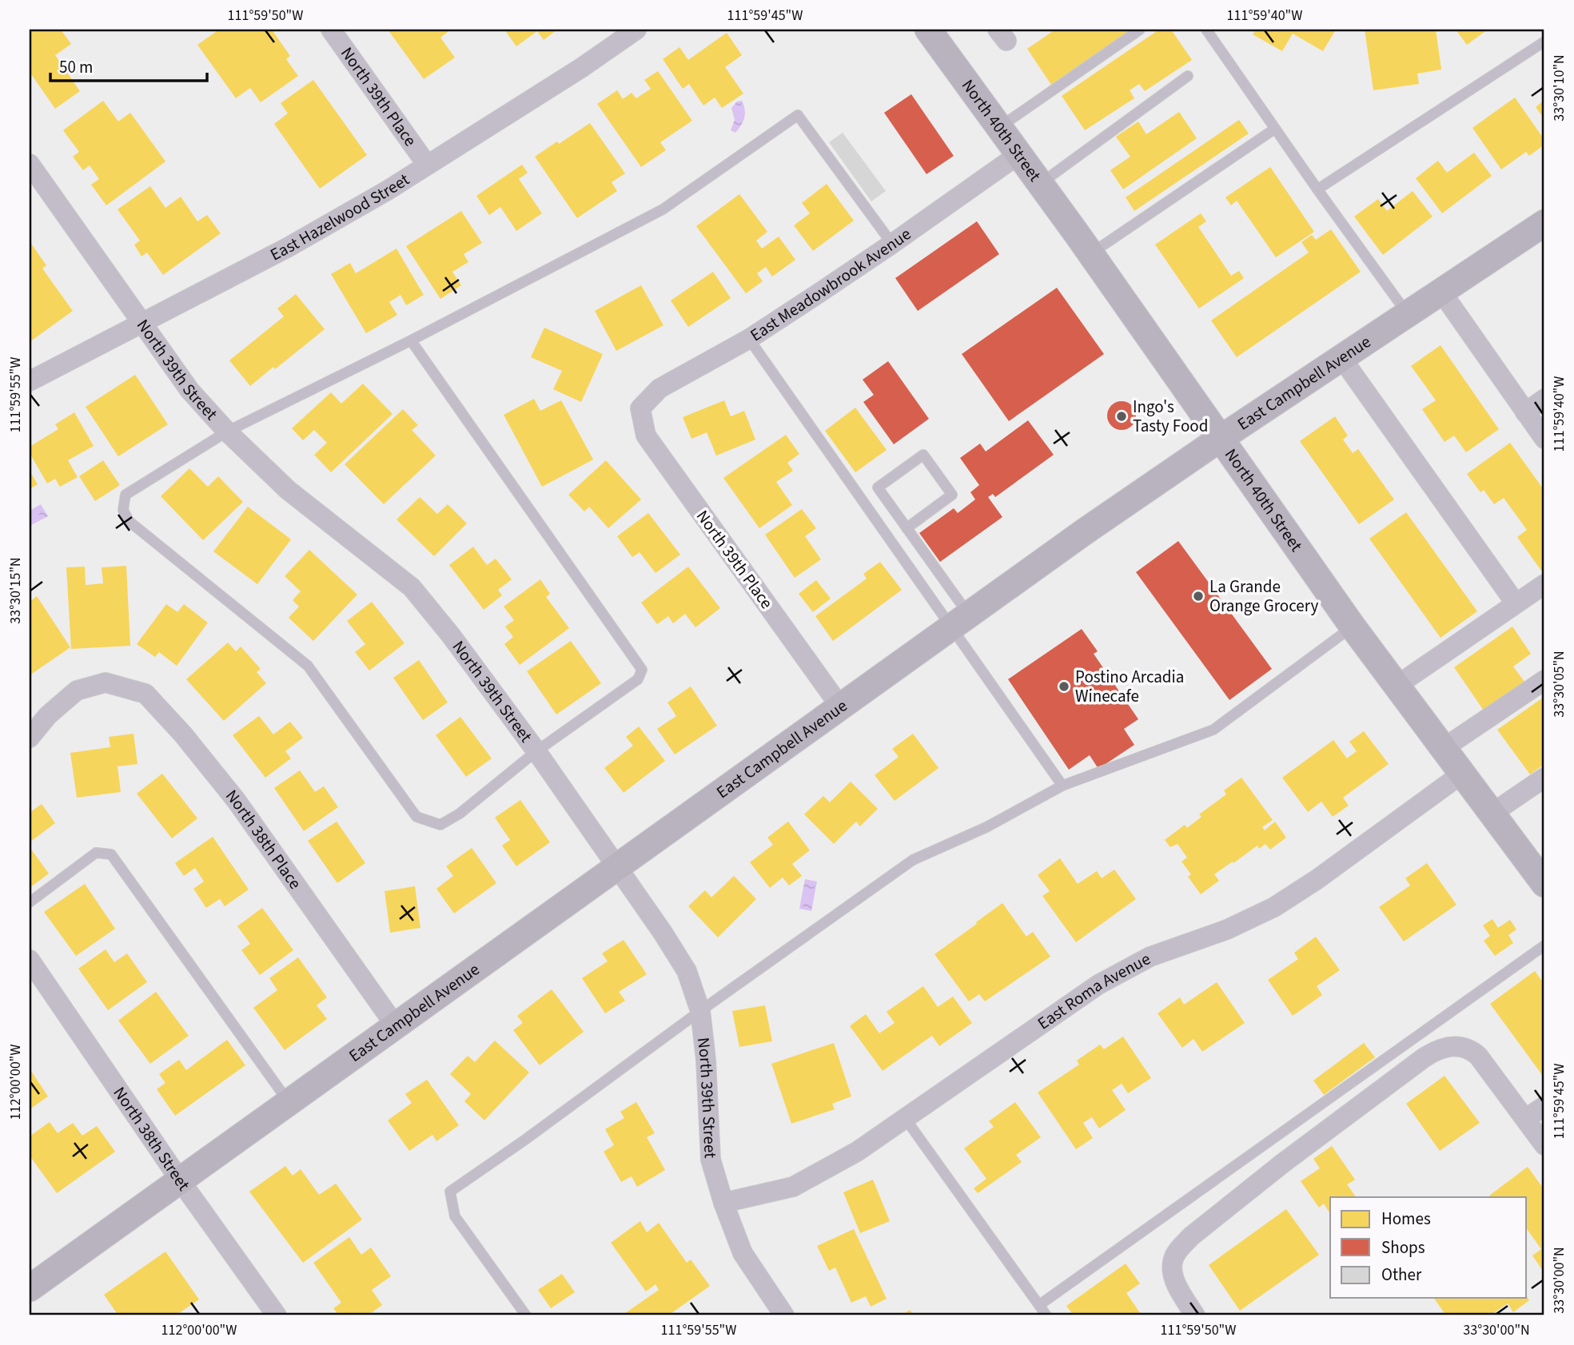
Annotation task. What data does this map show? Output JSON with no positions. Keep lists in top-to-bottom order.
{
  "streets": {
    "street": [
      "North 39th Place",
      "North 40th Street",
      "East Hazelwood Street",
      "East Meadowbrook Avenue",
      "North 39th Street",
      "East Campbell Avenue",
      "North 38th Place",
      "East Roma Avenue",
      "North 38th Street"
    ]
  },
  "crossings": [
    ["North 39th Place", "East Hazelwood Street"],
    ["North 39th Place", "East Meadowbrook Avenue"],
    ["North 39th Place", "East Campbell Avenue"],
    ["North 40th Street", "East Meadowbrook Avenue"],
    ["North 40th Street", "East Campbell Avenue"],
    ["North 40th Street", "East Roma Avenue"],
    ["East Hazelwood Street", "North 39th Street"],
    ["North 39th Street", "East Campbell Avenue"],
    ["North 39th Street", "East Roma Avenue"],
    ["East Campbell Avenue", "North 38th Place"],
    ["East Campbell Avenue", "North 38th Street"]
  ],
  "places": ["Ingo's Tasty Food", "La Grande Orange Grocery", "Postino Arcadia Winecafe"],
  "legend": ["Homes", "Shops", "Other"],
  "scale_bar": "50 m",
  "coordinates": [
    "111°59'50\"W",
    "111°59'45\"W",
    "111°59'40\"W",
    "33°30'10\"N",
    "111°59'55\"W",
    "33°30'15\"N",
    "33°30'05\"N",
    "112°00'00\"W",
    "33°30'00\"N"
  ]
}
